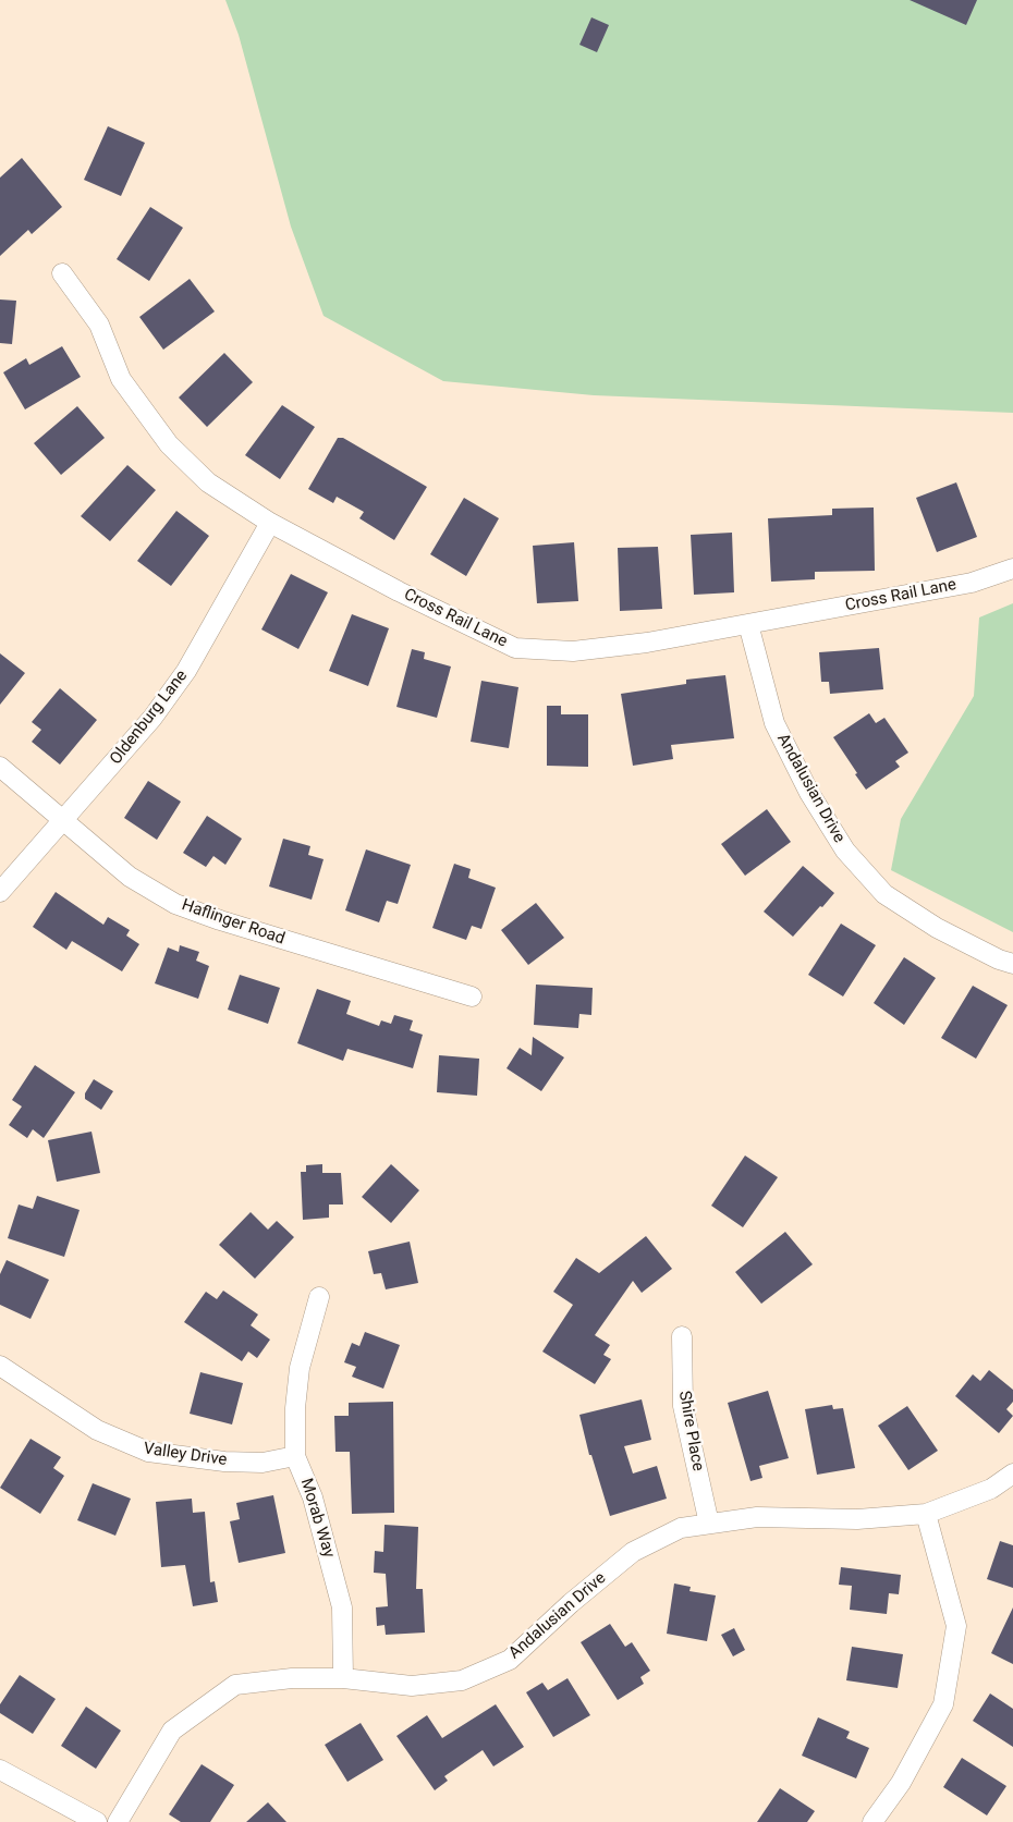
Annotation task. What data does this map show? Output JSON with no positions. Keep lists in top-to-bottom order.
{
  "streets": {
    "street": [
      "Cross Rail Lane",
      "Oldenburg Lane",
      "Andalusian Drive",
      "Haflinger Road",
      "Shire Place",
      "Valley Drive",
      "Morab Way"
    ]
  },
  "crossings": [
    ["Cross Rail Lane", "Oldenburg Lane"],
    ["Cross Rail Lane", "Andalusian Drive"],
    ["Oldenburg Lane", "Haflinger Road"],
    ["Andalusian Drive", "Shire Place"],
    ["Andalusian Drive", "Morab Way"],
    ["Valley Drive", "Morab Way"]
  ]
}
